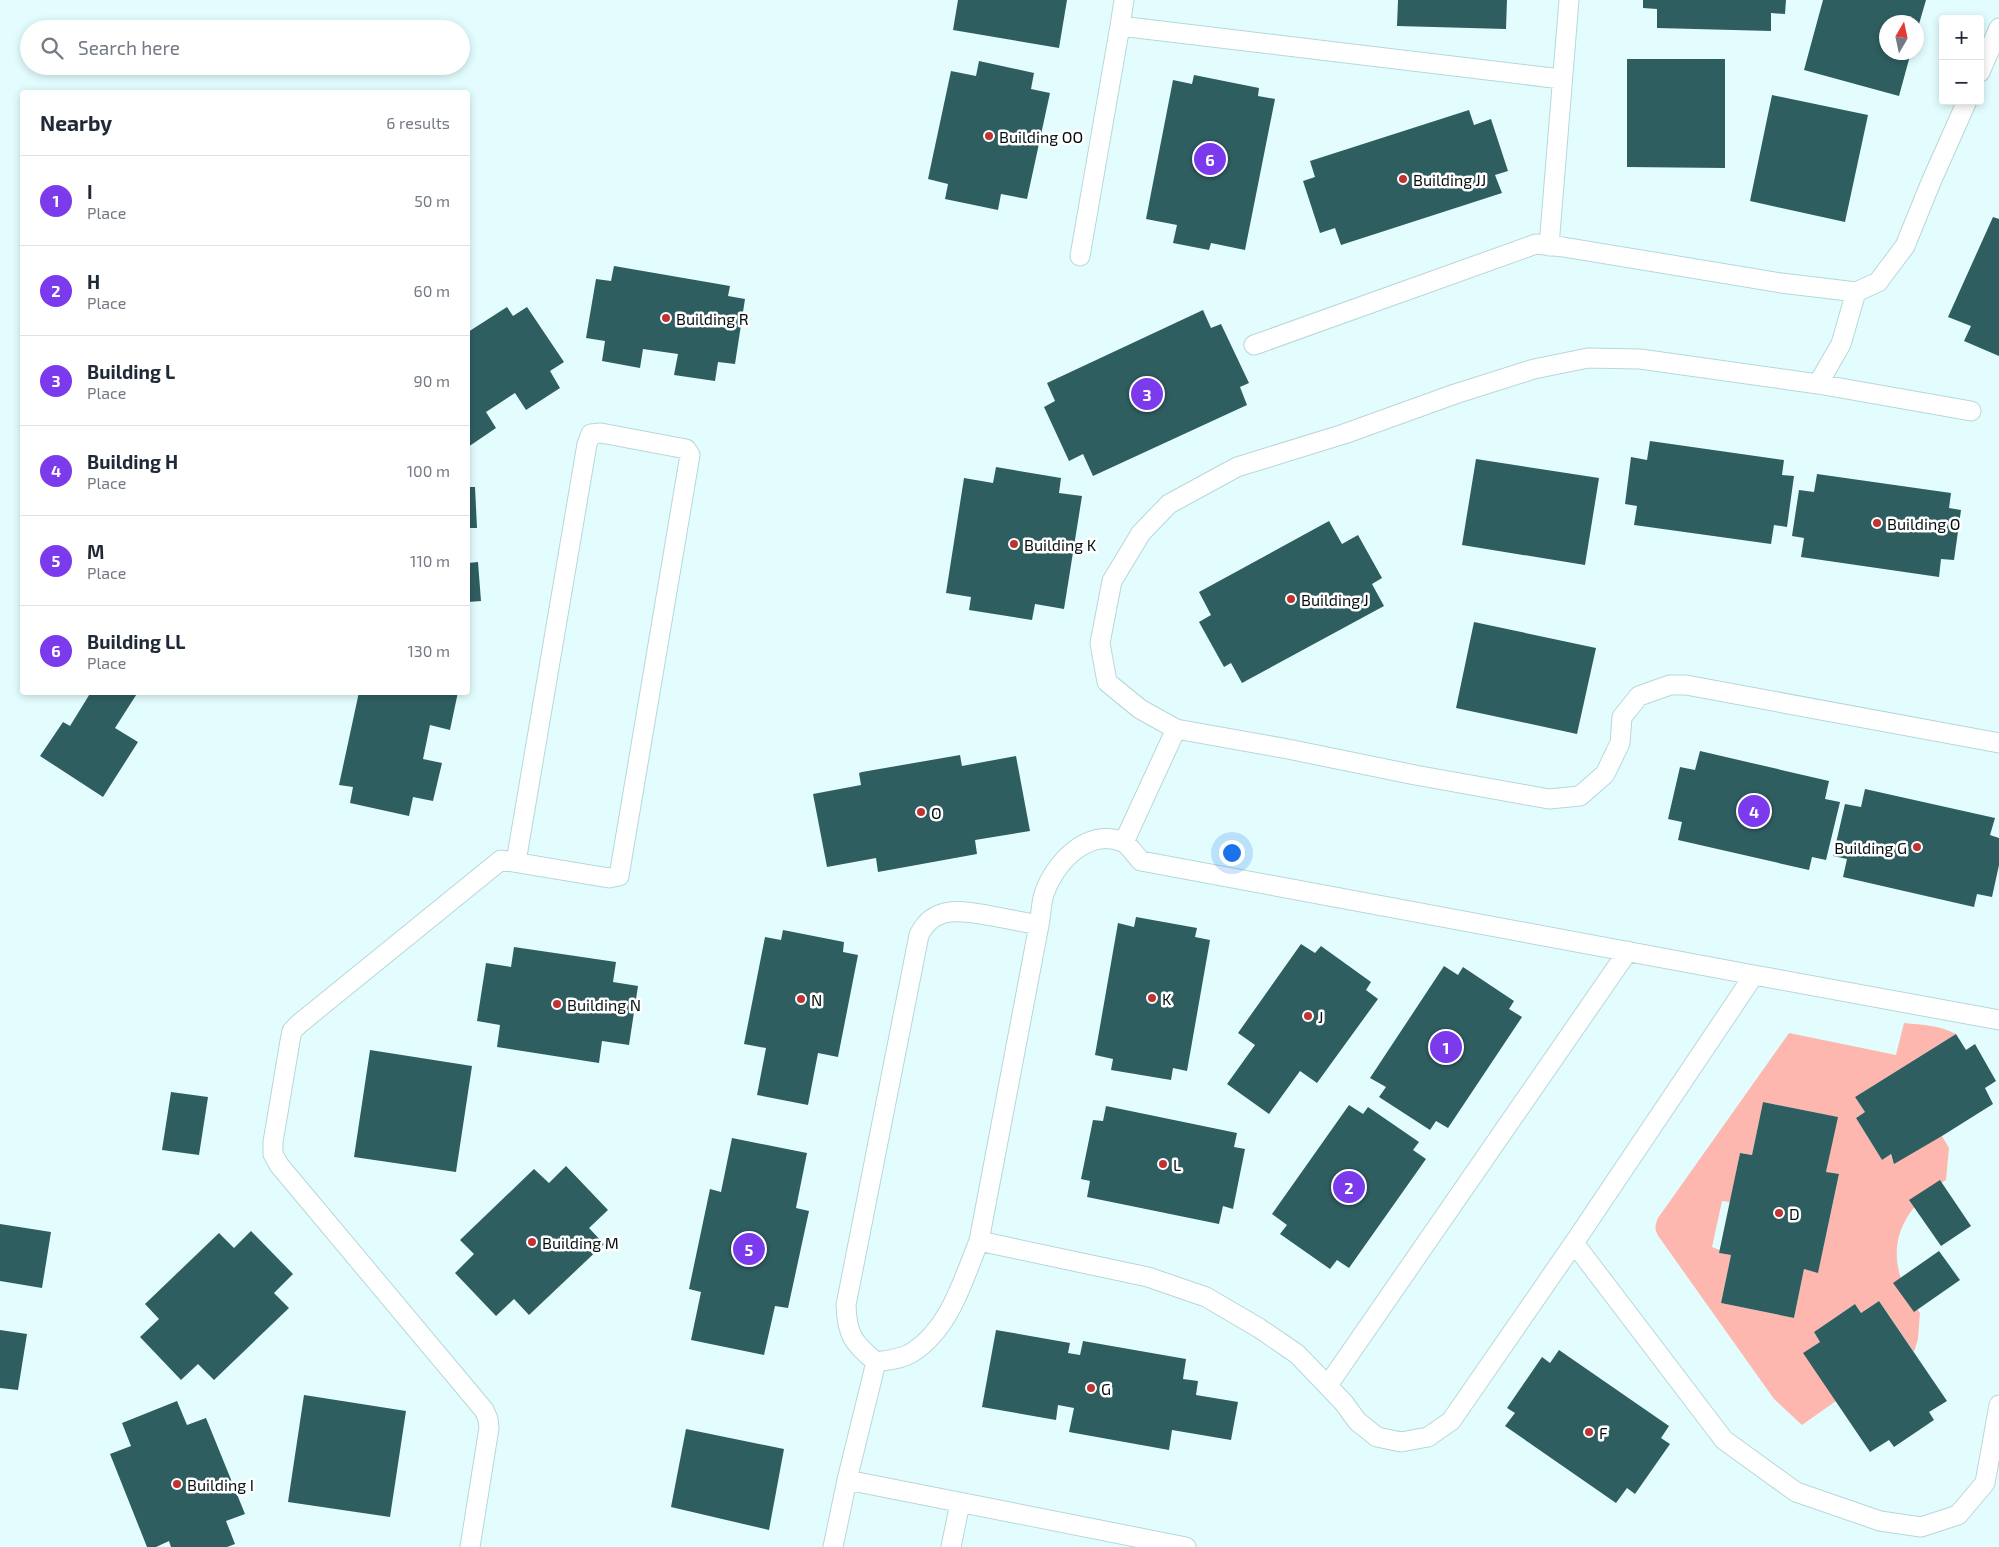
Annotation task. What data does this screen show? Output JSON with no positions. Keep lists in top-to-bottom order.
{
  "places": [
    "Building OO",
    "Building JJ",
    "Building R",
    "Building O",
    "Building K",
    "Building J",
    "O",
    "Building G",
    "K",
    "N",
    "Building N",
    "J",
    "L",
    "D",
    "Building M",
    "G",
    "F",
    "Building I"
  ],
  "north": "top",
  "page": {
    "map_buttons": ["+", "−"],
    "search": "Search here",
    "heading": ["Nearby", "6 results"],
    "pins": [
      "6",
      "3",
      "4",
      "1",
      "2",
      "5"
    ],
    "list": [
      {
        "mark": "1",
        "name": "I",
        "note": "Place",
        "value": "50 m"
      },
      {
        "mark": "2",
        "name": "H",
        "note": "Place",
        "value": "60 m"
      },
      {
        "mark": "3",
        "name": "Building L",
        "note": "Place",
        "value": "90 m"
      },
      {
        "mark": "4",
        "name": "Building H",
        "note": "Place",
        "value": "100 m"
      },
      {
        "mark": "5",
        "name": "M",
        "note": "Place",
        "value": "110 m"
      },
      {
        "mark": "6",
        "name": "Building LL",
        "note": "Place",
        "value": "130 m"
      }
    ]
  }
}
